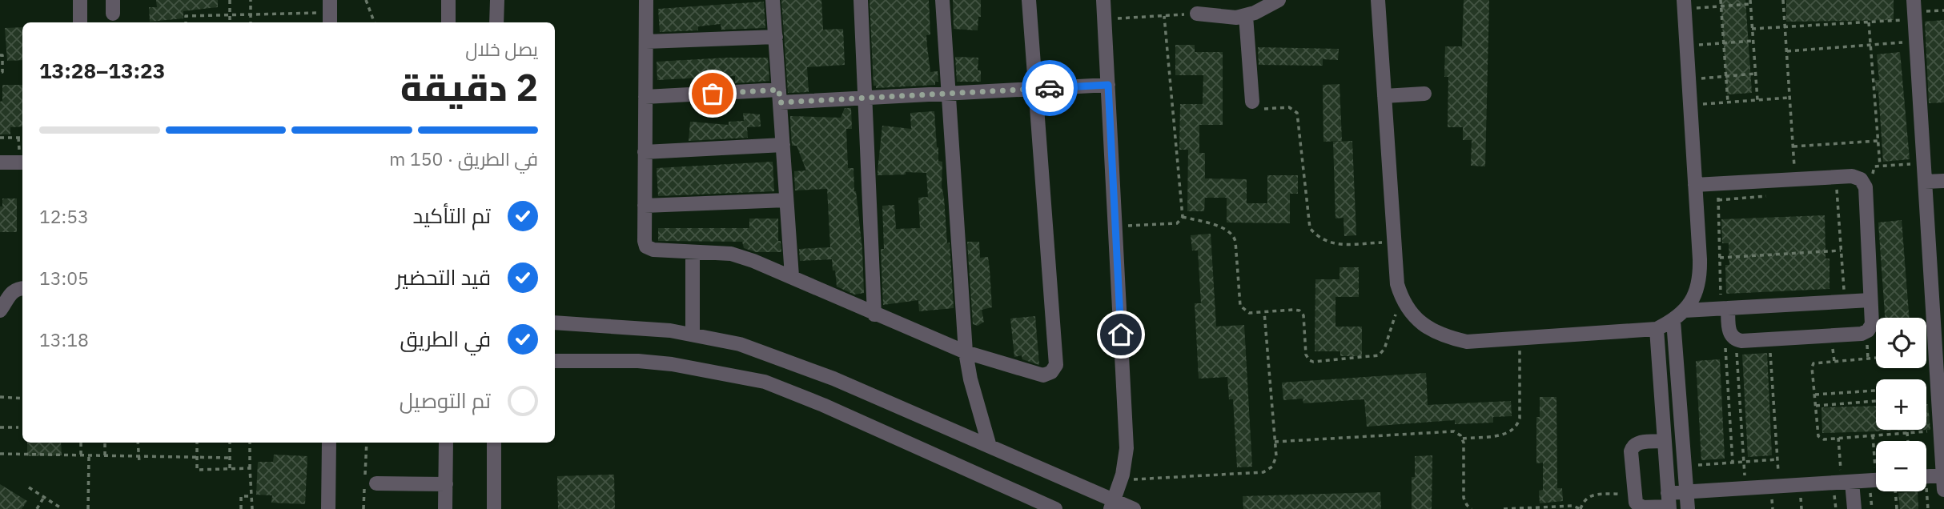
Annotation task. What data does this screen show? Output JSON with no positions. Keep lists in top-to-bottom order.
{
  "page": {
    "heading": ["2 دقيقة", "يصل خلال", "13:23–13:28"],
    "bar": "في الطريق · 150 m",
    "list": [
      ["تم التأكيد", "12:53"],
      ["قيد التحضير", "13:05"],
      ["في الطريق", "13:18"],
      "تم التوصيل"
    ],
    "map_buttons": ["+", "−"]
  }
}
